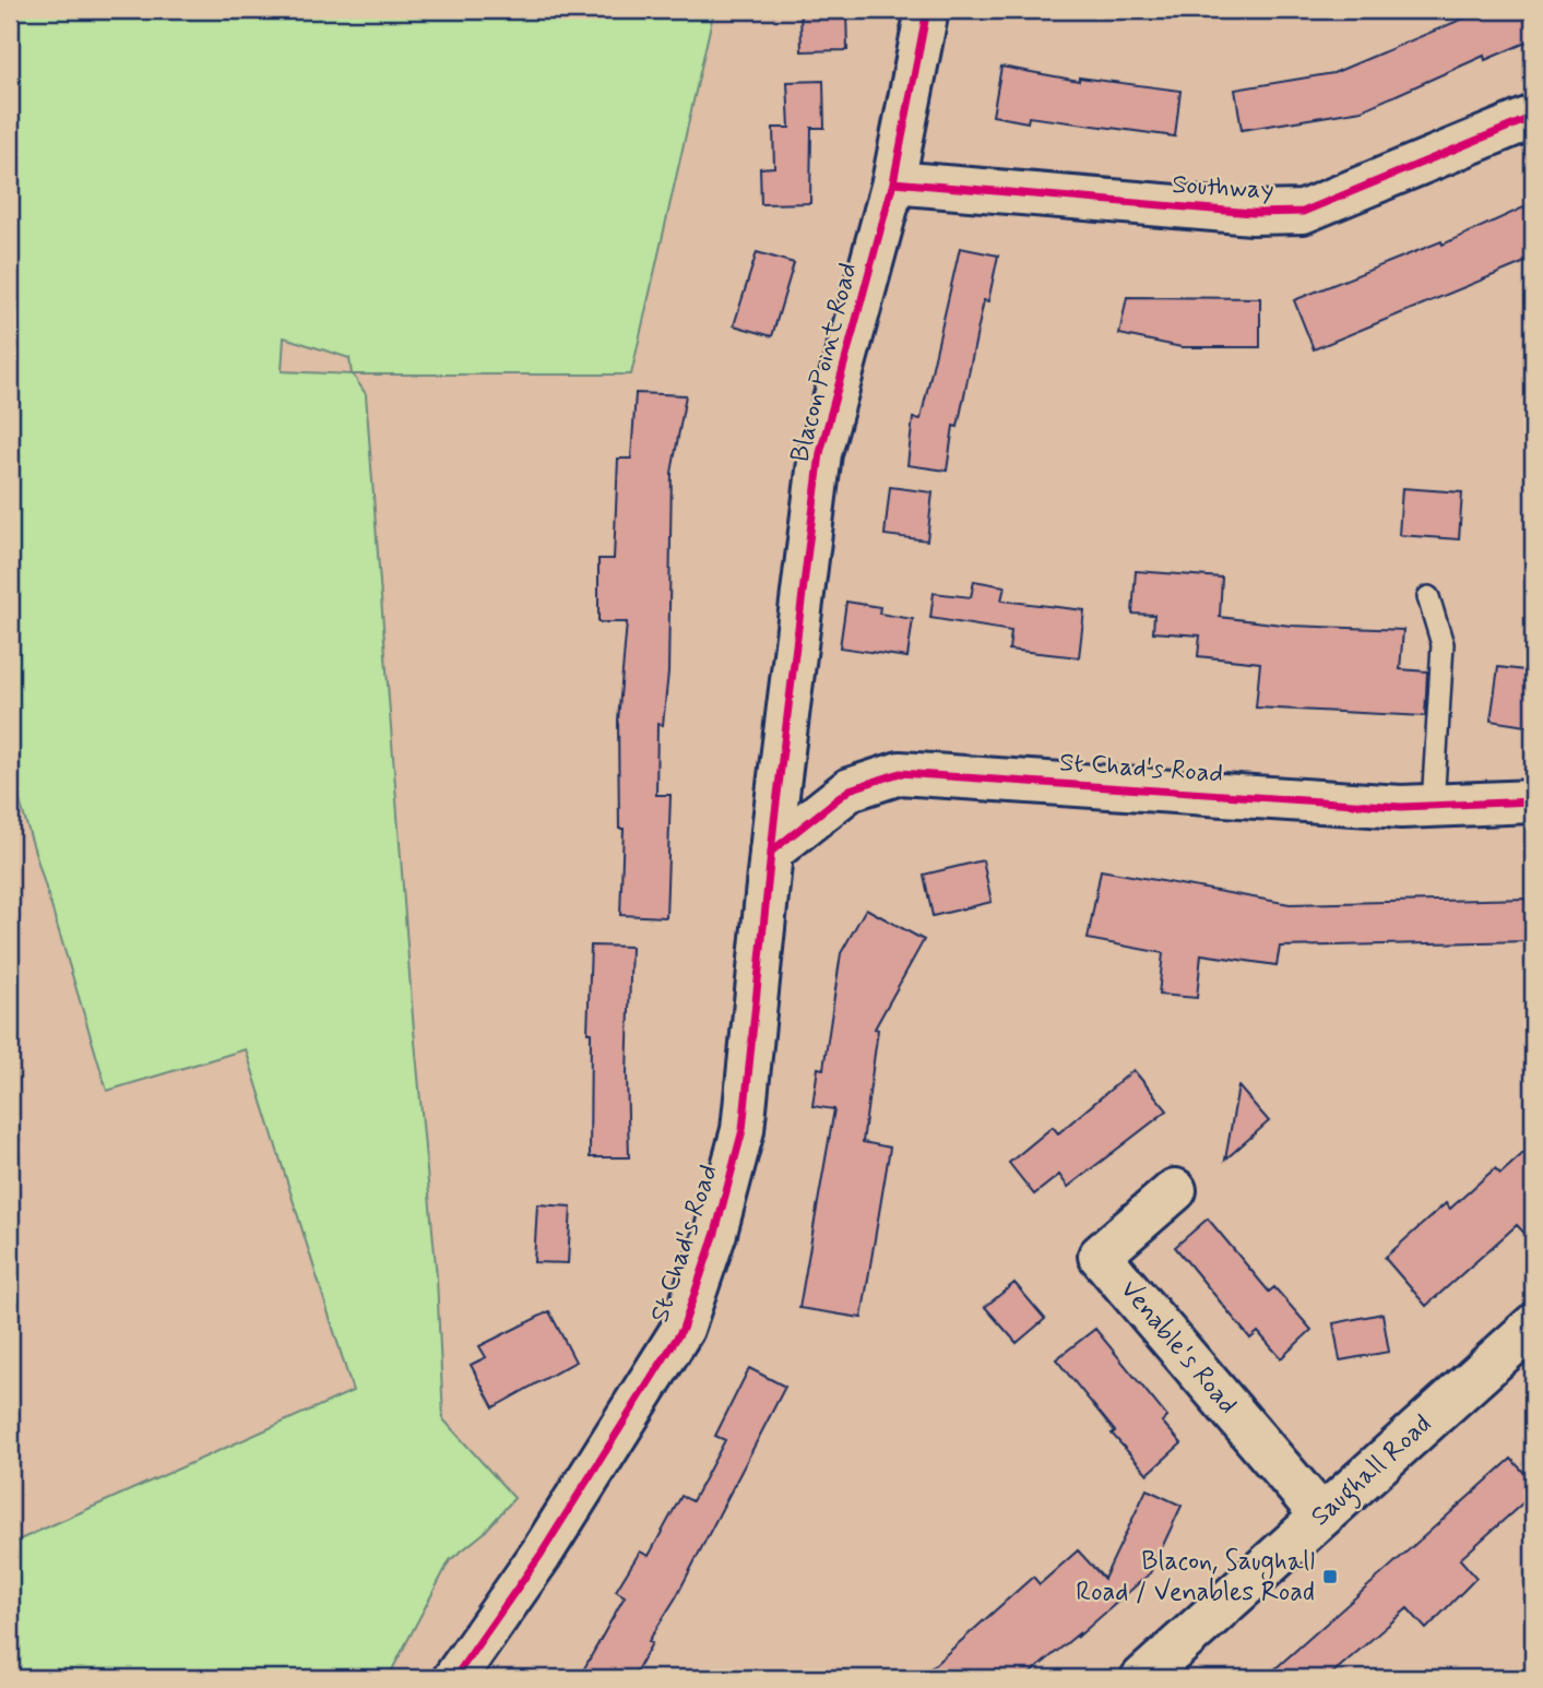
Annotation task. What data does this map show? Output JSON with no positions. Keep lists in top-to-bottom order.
{
  "streets": {
    "street": [
      "Southway",
      "Blacon Point Road",
      "St Chad's Road",
      "Venable's Road",
      "Saughall Road"
    ]
  },
  "crossings": [
    ["Southway", "Blacon Point Road"],
    ["Blacon Point Road", "St Chad's Road"],
    ["Venable's Road", "Saughall Road"]
  ],
  "places": {
    "transit": ["Blacon, Saughall Road / Venables Road"]
  }
}
